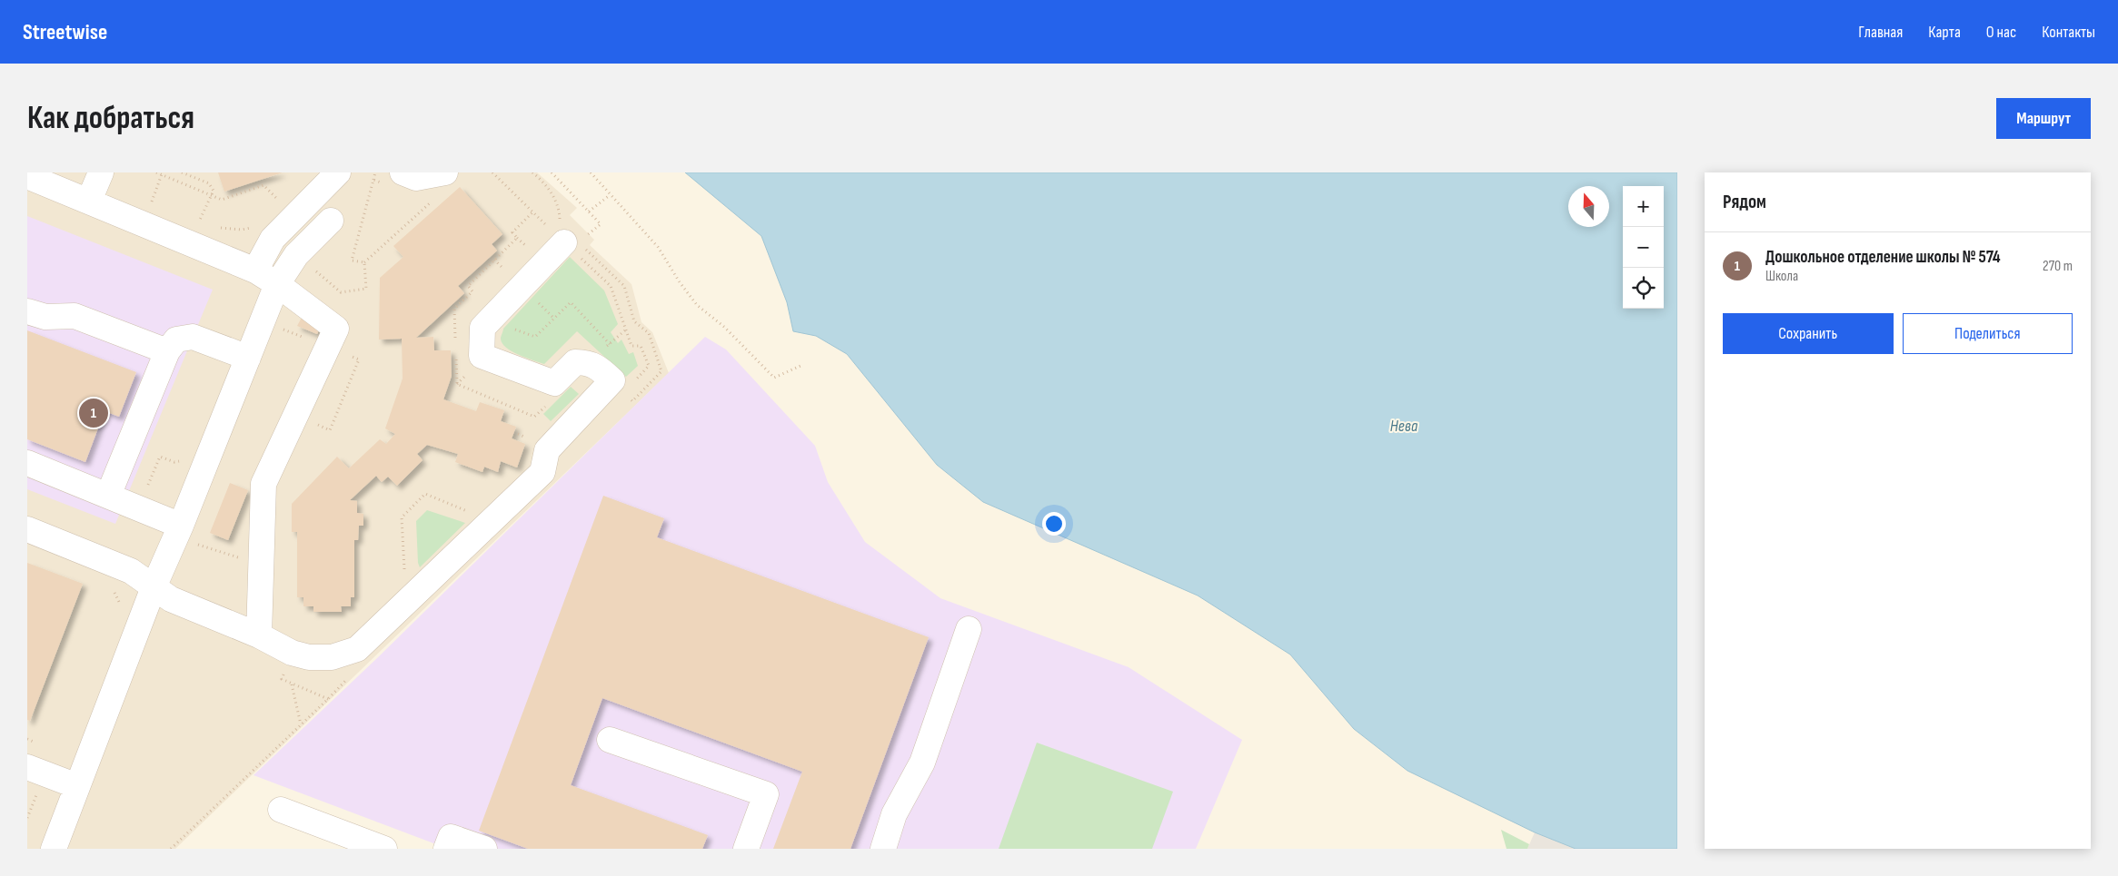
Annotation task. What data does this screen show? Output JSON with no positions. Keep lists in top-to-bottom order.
{
  "water": ["Нева"],
  "north": "top",
  "page": {
    "header": "Streetwise",
    "nav": [
      "Главная",
      "Карта",
      "О нас",
      "Контакты"
    ],
    "buttons": [
      "Маршрут",
      ["Сохранить", "Поделиться"]
    ],
    "title": "Как добраться",
    "heading": "Рядом",
    "map_buttons": ["+", "−"],
    "list": [
      {
        "mark": "1",
        "name": "Дошкольное отделение школы № 574",
        "note": "Школа",
        "value": "270 m"
      }
    ],
    "pins": "1"
  }
}
